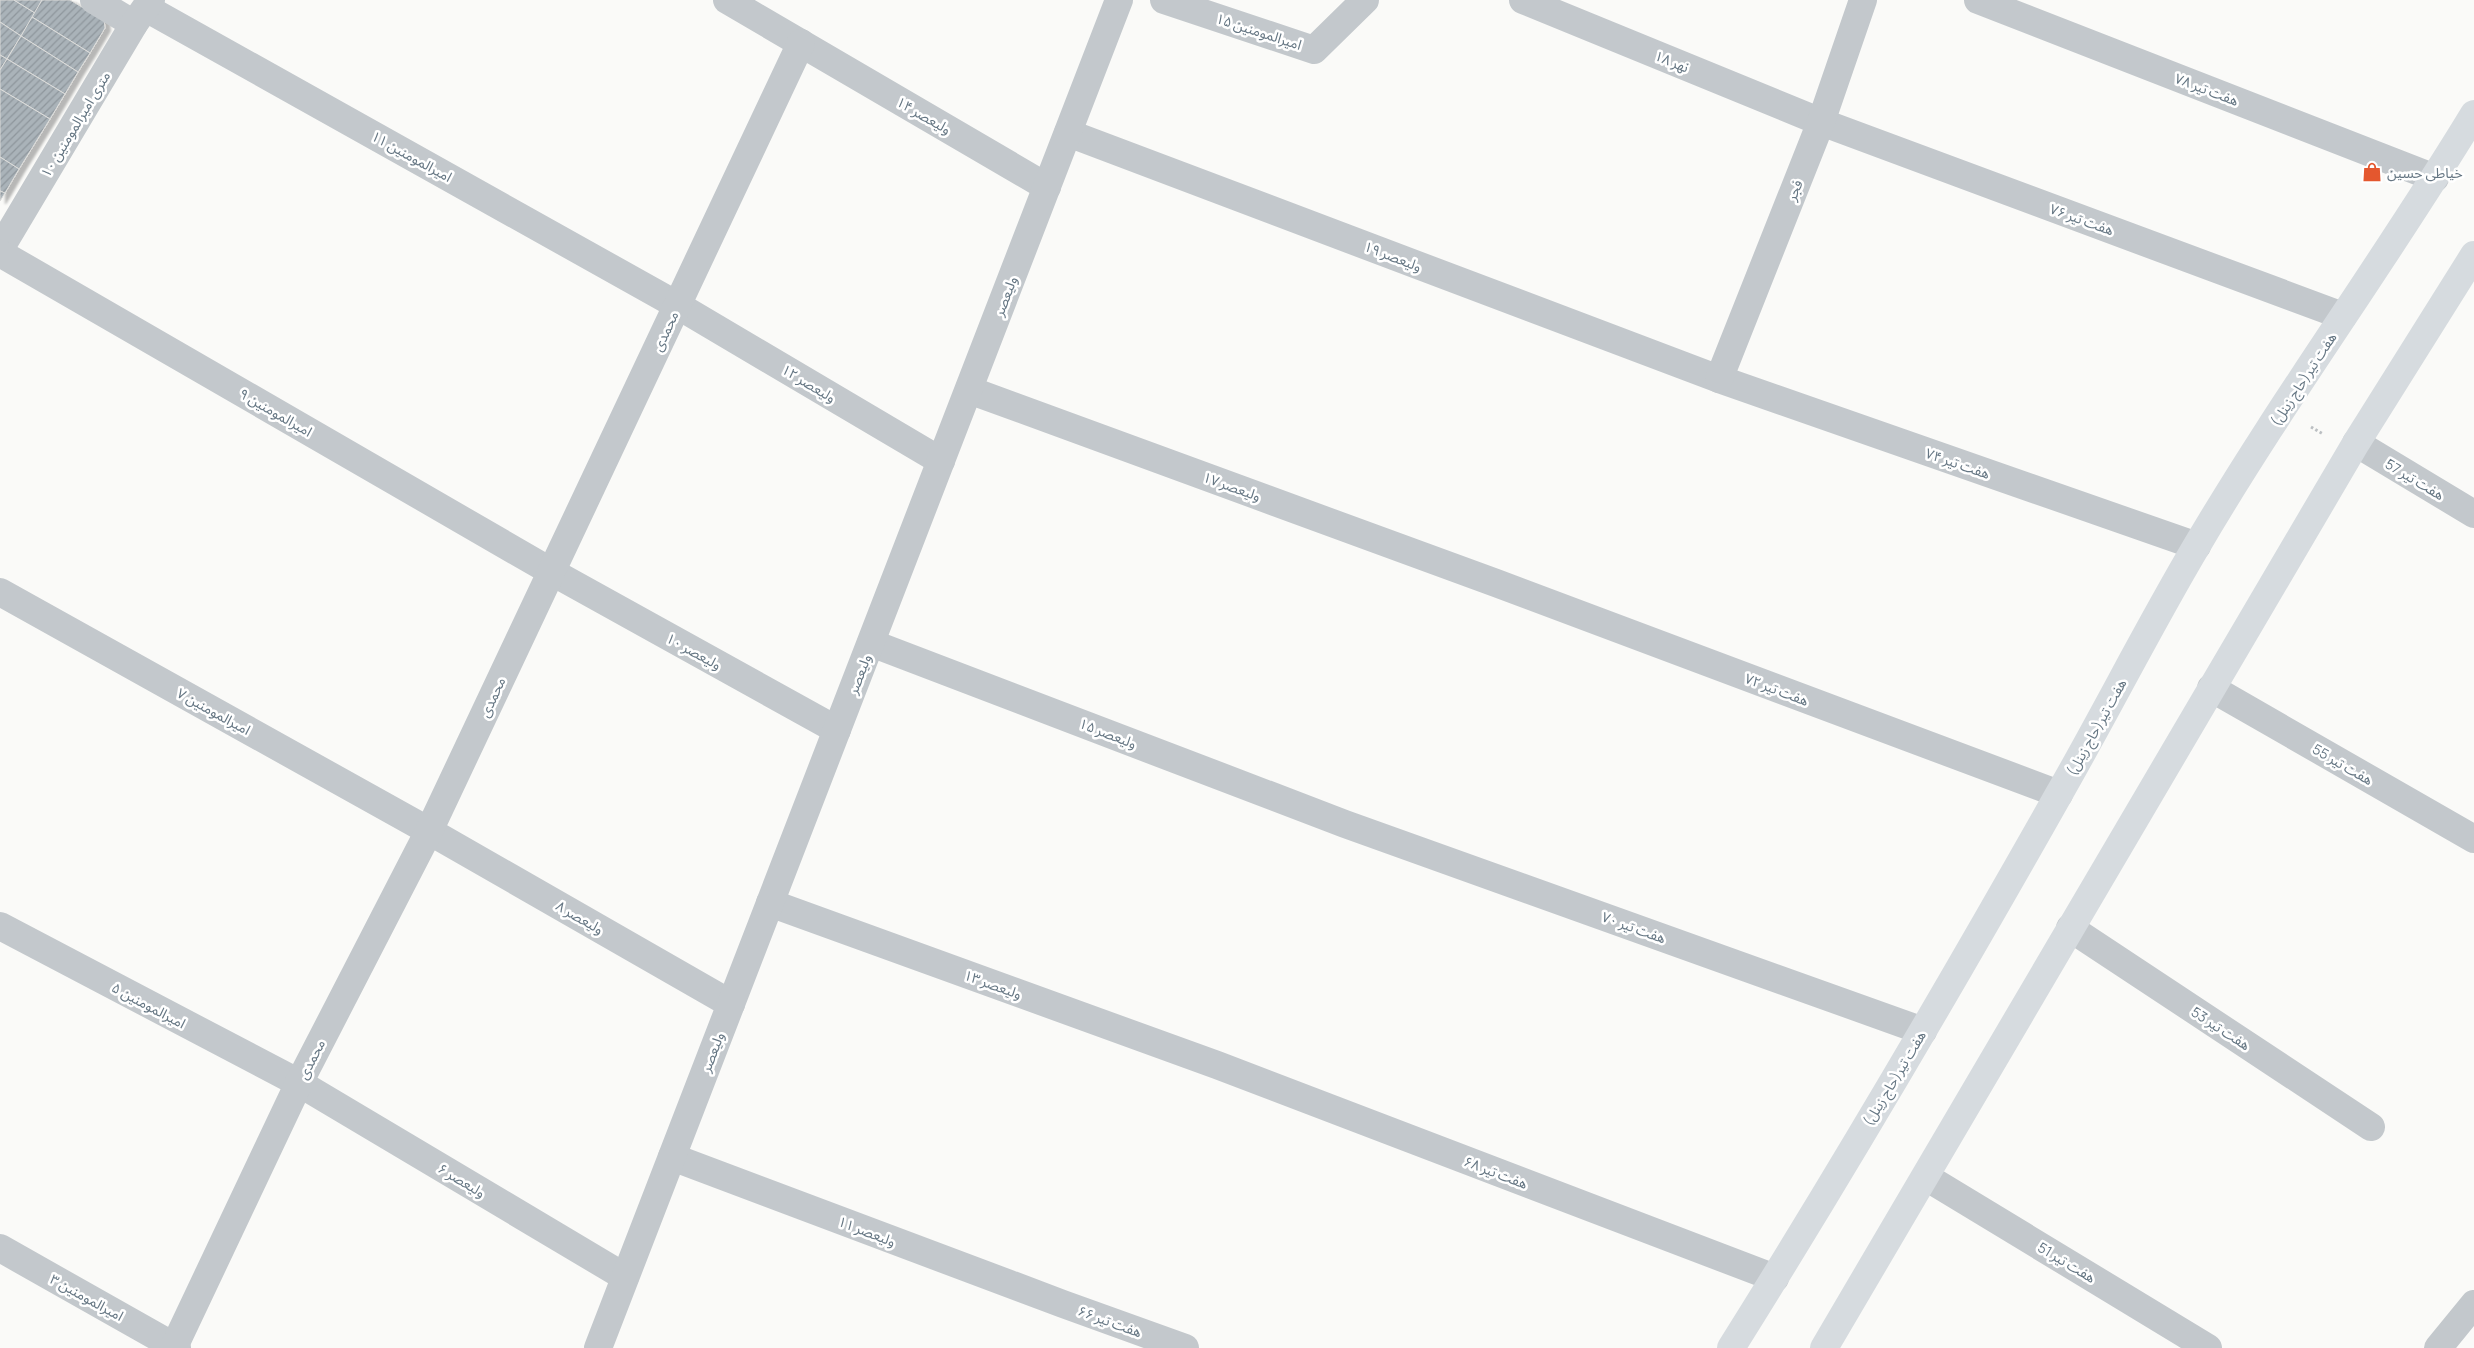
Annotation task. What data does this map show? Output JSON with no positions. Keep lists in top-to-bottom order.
{
  "streets": {
    "main road": ["هفت تیر(حاج زینل)"],
    "street": [
      "امیرالمومنین ۱۵",
      "نهر ۱۸",
      "هفت تیر ۷۸",
      "ولیعصر ۱۴",
      "۱۰ متری امیرالمومنین",
      "امیرالمومنین ۱۱",
      "فجر",
      "هفت تیر ۷۶",
      "ولیعصر ۱۹",
      "ولیعصر",
      "محمدی",
      "ولیعصر ۱۲",
      "امیرالمومنین ۹",
      "هفت تیر ۷۴",
      "هفت تیر 57",
      "ولیعصر ۱۷",
      "ولیعصر ۱۰",
      "هفت تیر ۷۲",
      "امیرالمومنین ۷",
      "ولیعصر ۱۵",
      "هفت تیر 55",
      "ولیعصر ۸",
      "هفت تیر ۷۰",
      "ولیعصر ۱۳",
      "امیرالمومنین ۵",
      "هفت تیر 53",
      "هفت تیر ۶۸",
      "ولیعصر ۶",
      "ولیعصر ۱۱",
      "هفت تیر 51",
      "امیرالمومنین ۳",
      "هفت تیر ۶۶"
    ]
  },
  "crossings": [
    ["نهر ۱۸", "فجر"],
    ["نهر ۱۸", "هفت تیر ۷۶"],
    ["هفت تیر ۷۸", "هفت تیر(حاج زینل)"],
    ["ولیعصر ۱۴", "ولیعصر"],
    ["ولیعصر ۱۴", "محمدی"],
    ["۱۰ متری امیرالمومنین", "امیرالمومنین ۱۱"],
    ["۱۰ متری امیرالمومنین", "امیرالمومنین ۹"],
    ["امیرالمومنین ۱۱", "محمدی"],
    ["امیرالمومنین ۱۱", "ولیعصر ۱۲"],
    ["فجر", "هفت تیر ۷۶"],
    ["فجر", "ولیعصر ۱۹"],
    ["فجر", "هفت تیر ۷۴"],
    ["هفت تیر ۷۶", "هفت تیر(حاج زینل)"],
    ["ولیعصر ۱۹", "ولیعصر"],
    ["ولیعصر ۱۹", "هفت تیر ۷۴"],
    ["ولیعصر", "ولیعصر ۱۲"],
    ["ولیعصر", "ولیعصر ۱۷"],
    ["ولیعصر", "ولیعصر ۱۰"],
    ["ولیعصر", "ولیعصر ۱۵"],
    ["ولیعصر", "ولیعصر ۸"],
    ["ولیعصر", "ولیعصر ۱۳"],
    ["ولیعصر", "ولیعصر ۶"],
    ["ولیعصر", "ولیعصر ۱۱"],
    ["محمدی", "ولیعصر ۱۲"],
    ["محمدی", "امیرالمومنین ۹"],
    ["محمدی", "ولیعصر ۱۰"],
    ["محمدی", "امیرالمومنین ۷"],
    ["محمدی", "ولیعصر ۸"],
    ["محمدی", "امیرالمومنین ۵"],
    ["محمدی", "ولیعصر ۶"],
    ["محمدی", "امیرالمومنین ۳"],
    ["هفت تیر(حاج زینل)", "هفت تیر ۷۴"],
    ["هفت تیر(حاج زینل)", "هفت تیر ۷۲"],
    ["هفت تیر(حاج زینل)", "هفت تیر ۷۰"],
    ["هفت تیر(حاج زینل)", "هفت تیر ۶۸"],
    ["امیرالمومنین ۹", "ولیعصر ۱۰"],
    ["ولیعصر ۱۷", "هفت تیر ۷۲"],
    ["امیرالمومنین ۷", "ولیعصر ۸"],
    ["ولیعصر ۱۵", "هفت تیر ۷۰"],
    ["ولیعصر ۱۳", "هفت تیر ۶۸"],
    ["امیرالمومنین ۵", "ولیعصر ۶"],
    ["ولیعصر ۱۱", "هفت تیر ۶۶"]
  ],
  "places": {
    "shop": ["خیاطی حسین"]
  }
}
